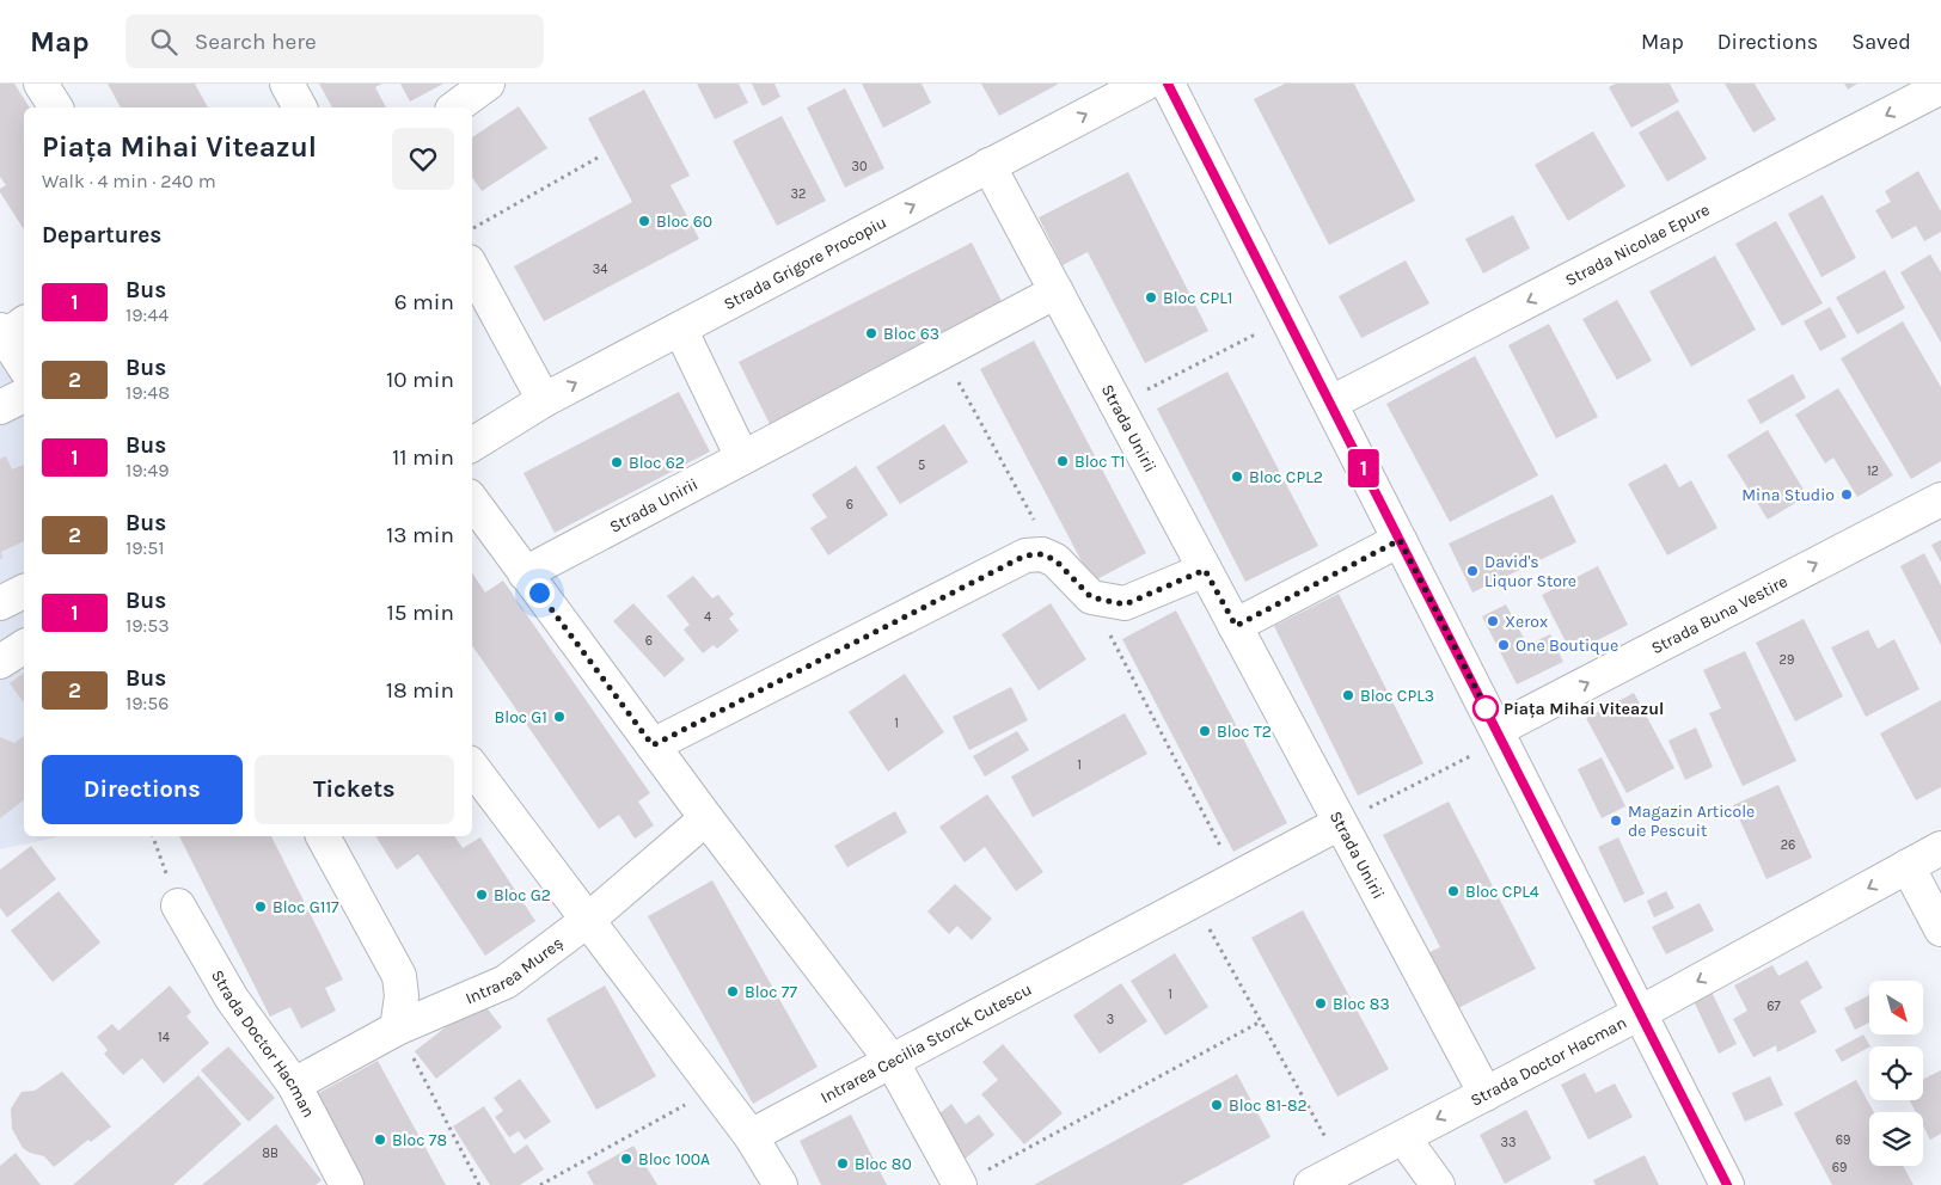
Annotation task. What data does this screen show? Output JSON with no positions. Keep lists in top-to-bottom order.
{
  "streets": {
    "street": [
      "Strada Nicolae Epure",
      "Strada Grigore Procopiu",
      "Strada Unirii",
      "Strada Buna Vestire",
      "Intrarea Mureș",
      "Intrarea Cecilia Storck Cutescu",
      "Strada Doctor Hacman"
    ]
  },
  "crossings": [
    ["Strada Unirii", "Intrarea Cecilia Storck Cutescu"],
    ["Strada Unirii", "Strada Doctor Hacman"],
    ["Intrarea Mureș", "Strada Doctor Hacman"]
  ],
  "one_way": [
    "Strada Nicolae Epure",
    "Strada Grigore Procopiu",
    "Strada Buna Vestire",
    "Strada Doctor Hacman"
  ],
  "places": [
    "Bloc 60",
    "Bloc CPL1",
    "Bloc 63",
    "Bloc T1",
    "Bloc 62",
    "Bloc CPL2",
    "Mina Studio",
    "David's Liquor Store",
    "Xerox",
    "One Boutique",
    "Bloc CPL3",
    "Piața Mihai Viteazul",
    "Bloc G1",
    "Bloc T2",
    "Magazin Articole de Pescuit",
    "Bloc CPL4",
    "Bloc G2",
    "Bloc G117",
    "Bloc 77",
    "Bloc 83",
    "Bloc 81-82",
    "Bloc 78",
    "Bloc 100A",
    "Bloc 80"
  ],
  "lines": ["bus line 1"],
  "house_numbers": [
    "30",
    "32",
    "34",
    "5",
    "12",
    "6",
    "4",
    "6",
    "29",
    "1",
    "1",
    "26",
    "1",
    "67",
    "3",
    "14",
    "69",
    "33",
    "8B",
    "69"
  ],
  "north": "bottom right",
  "page": {
    "header": "Map",
    "search": "Search here",
    "nav": ["Map", "Directions", "Saved"],
    "on_map": "1",
    "heading": [
      ["Piața Mihai Viteazul", "Walk · 4 min · 240 m"],
      "Departures"
    ],
    "list": [
      {
        "mark": "1",
        "name": "Bus",
        "note": "19:44",
        "value": "6 min"
      },
      {
        "mark": "2",
        "name": "Bus",
        "note": "19:48",
        "value": "10 min"
      },
      {
        "mark": "1",
        "name": "Bus",
        "note": "19:49",
        "value": "11 min"
      },
      {
        "mark": "2",
        "name": "Bus",
        "note": "19:51",
        "value": "13 min"
      },
      {
        "mark": "1",
        "name": "Bus",
        "note": "19:53",
        "value": "15 min"
      },
      {
        "mark": "2",
        "name": "Bus",
        "note": "19:56",
        "value": "18 min"
      }
    ],
    "buttons": ["Directions", "Tickets"]
  }
}
